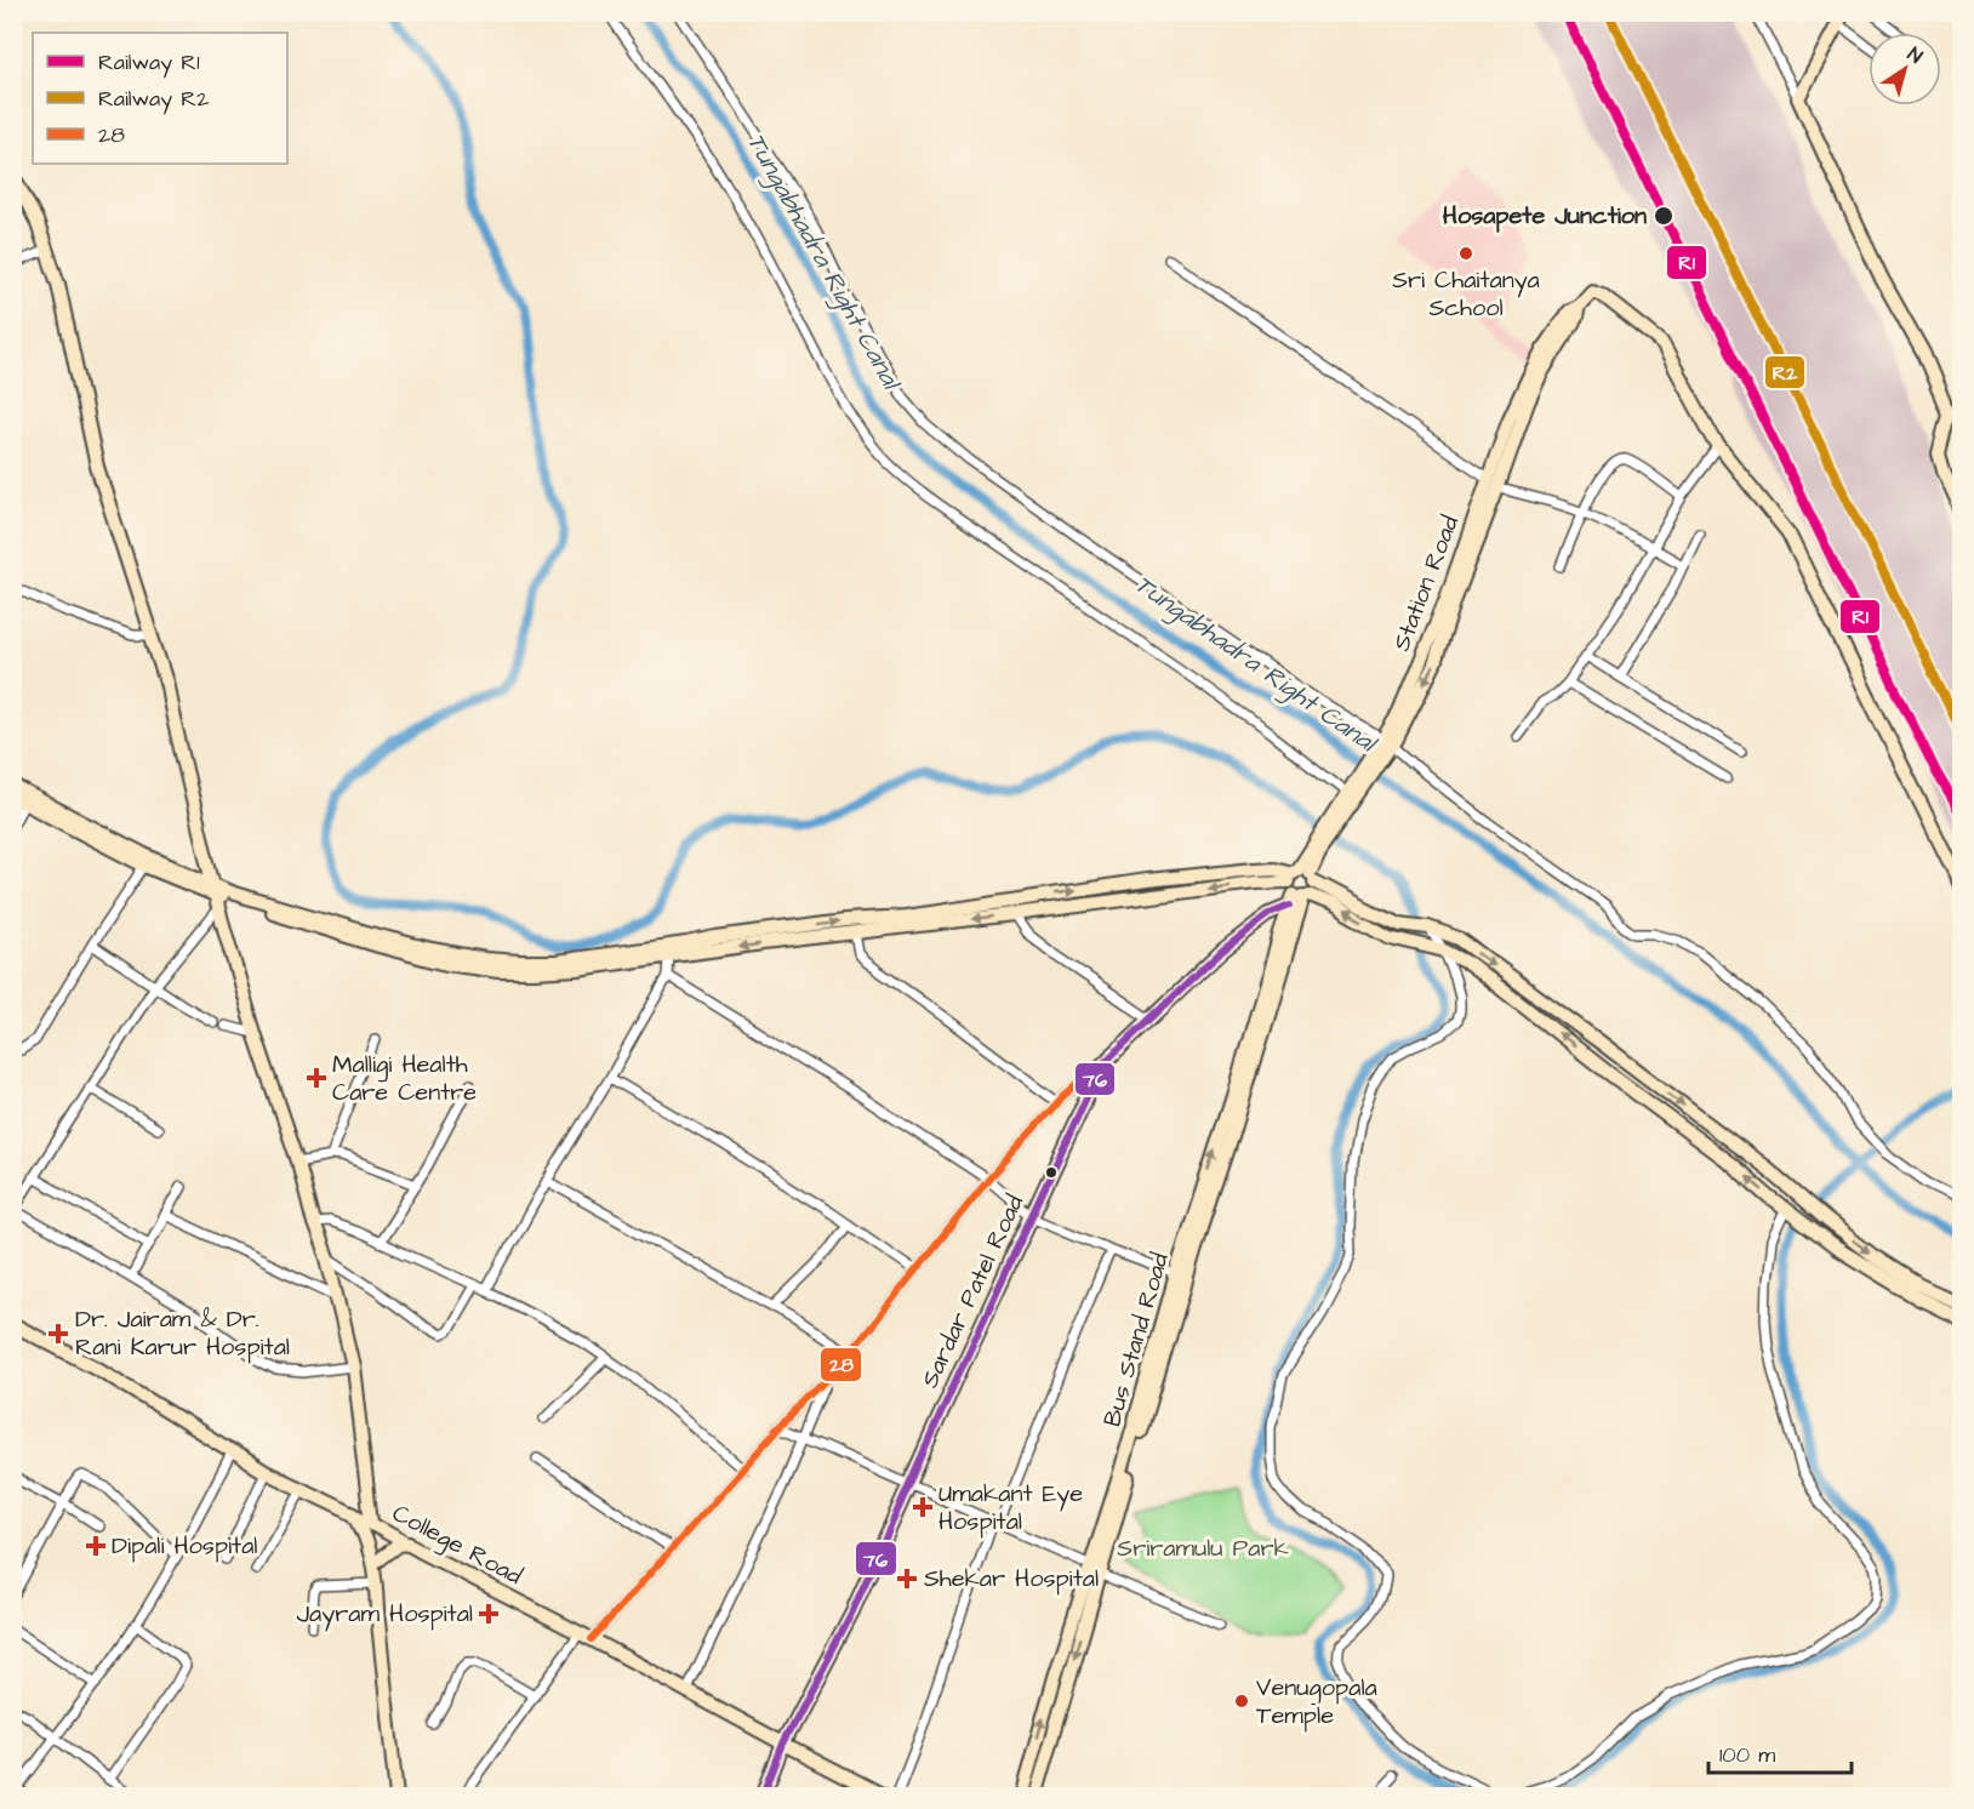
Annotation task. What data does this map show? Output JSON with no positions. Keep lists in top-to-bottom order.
{
  "streets": {
    "street": [
      "Station Road",
      "Sardar Patel Road",
      "Bus Stand Road",
      "College Road"
    ]
  },
  "crossings": [
    ["Sardar Patel Road", "Bus Stand Road"],
    ["Sardar Patel Road", "College Road"]
  ],
  "water": ["Tungabhadra Right Canal"],
  "parks": ["Sriramulu Park"],
  "places": {
    "other": ["Hosapete Junction", "Sri Chaitanya School", "Venugopala Temple"],
    "health": [
      "Malligi Health Care Centre",
      "Dr. Jairam & Dr. Rani Karur Hospital",
      "Umakant Eye Hospital",
      "Dipali Hospital",
      "Shekar Hospital",
      "Jayram Hospital"
    ]
  },
  "lines": [
    "rail line R1",
    "rail line R2",
    "transit line 76",
    "transit line 28"
  ],
  "legend": ["Railway R1", "Railway R2", "28"],
  "scale_bar": "100 m",
  "north": "top right"
}
